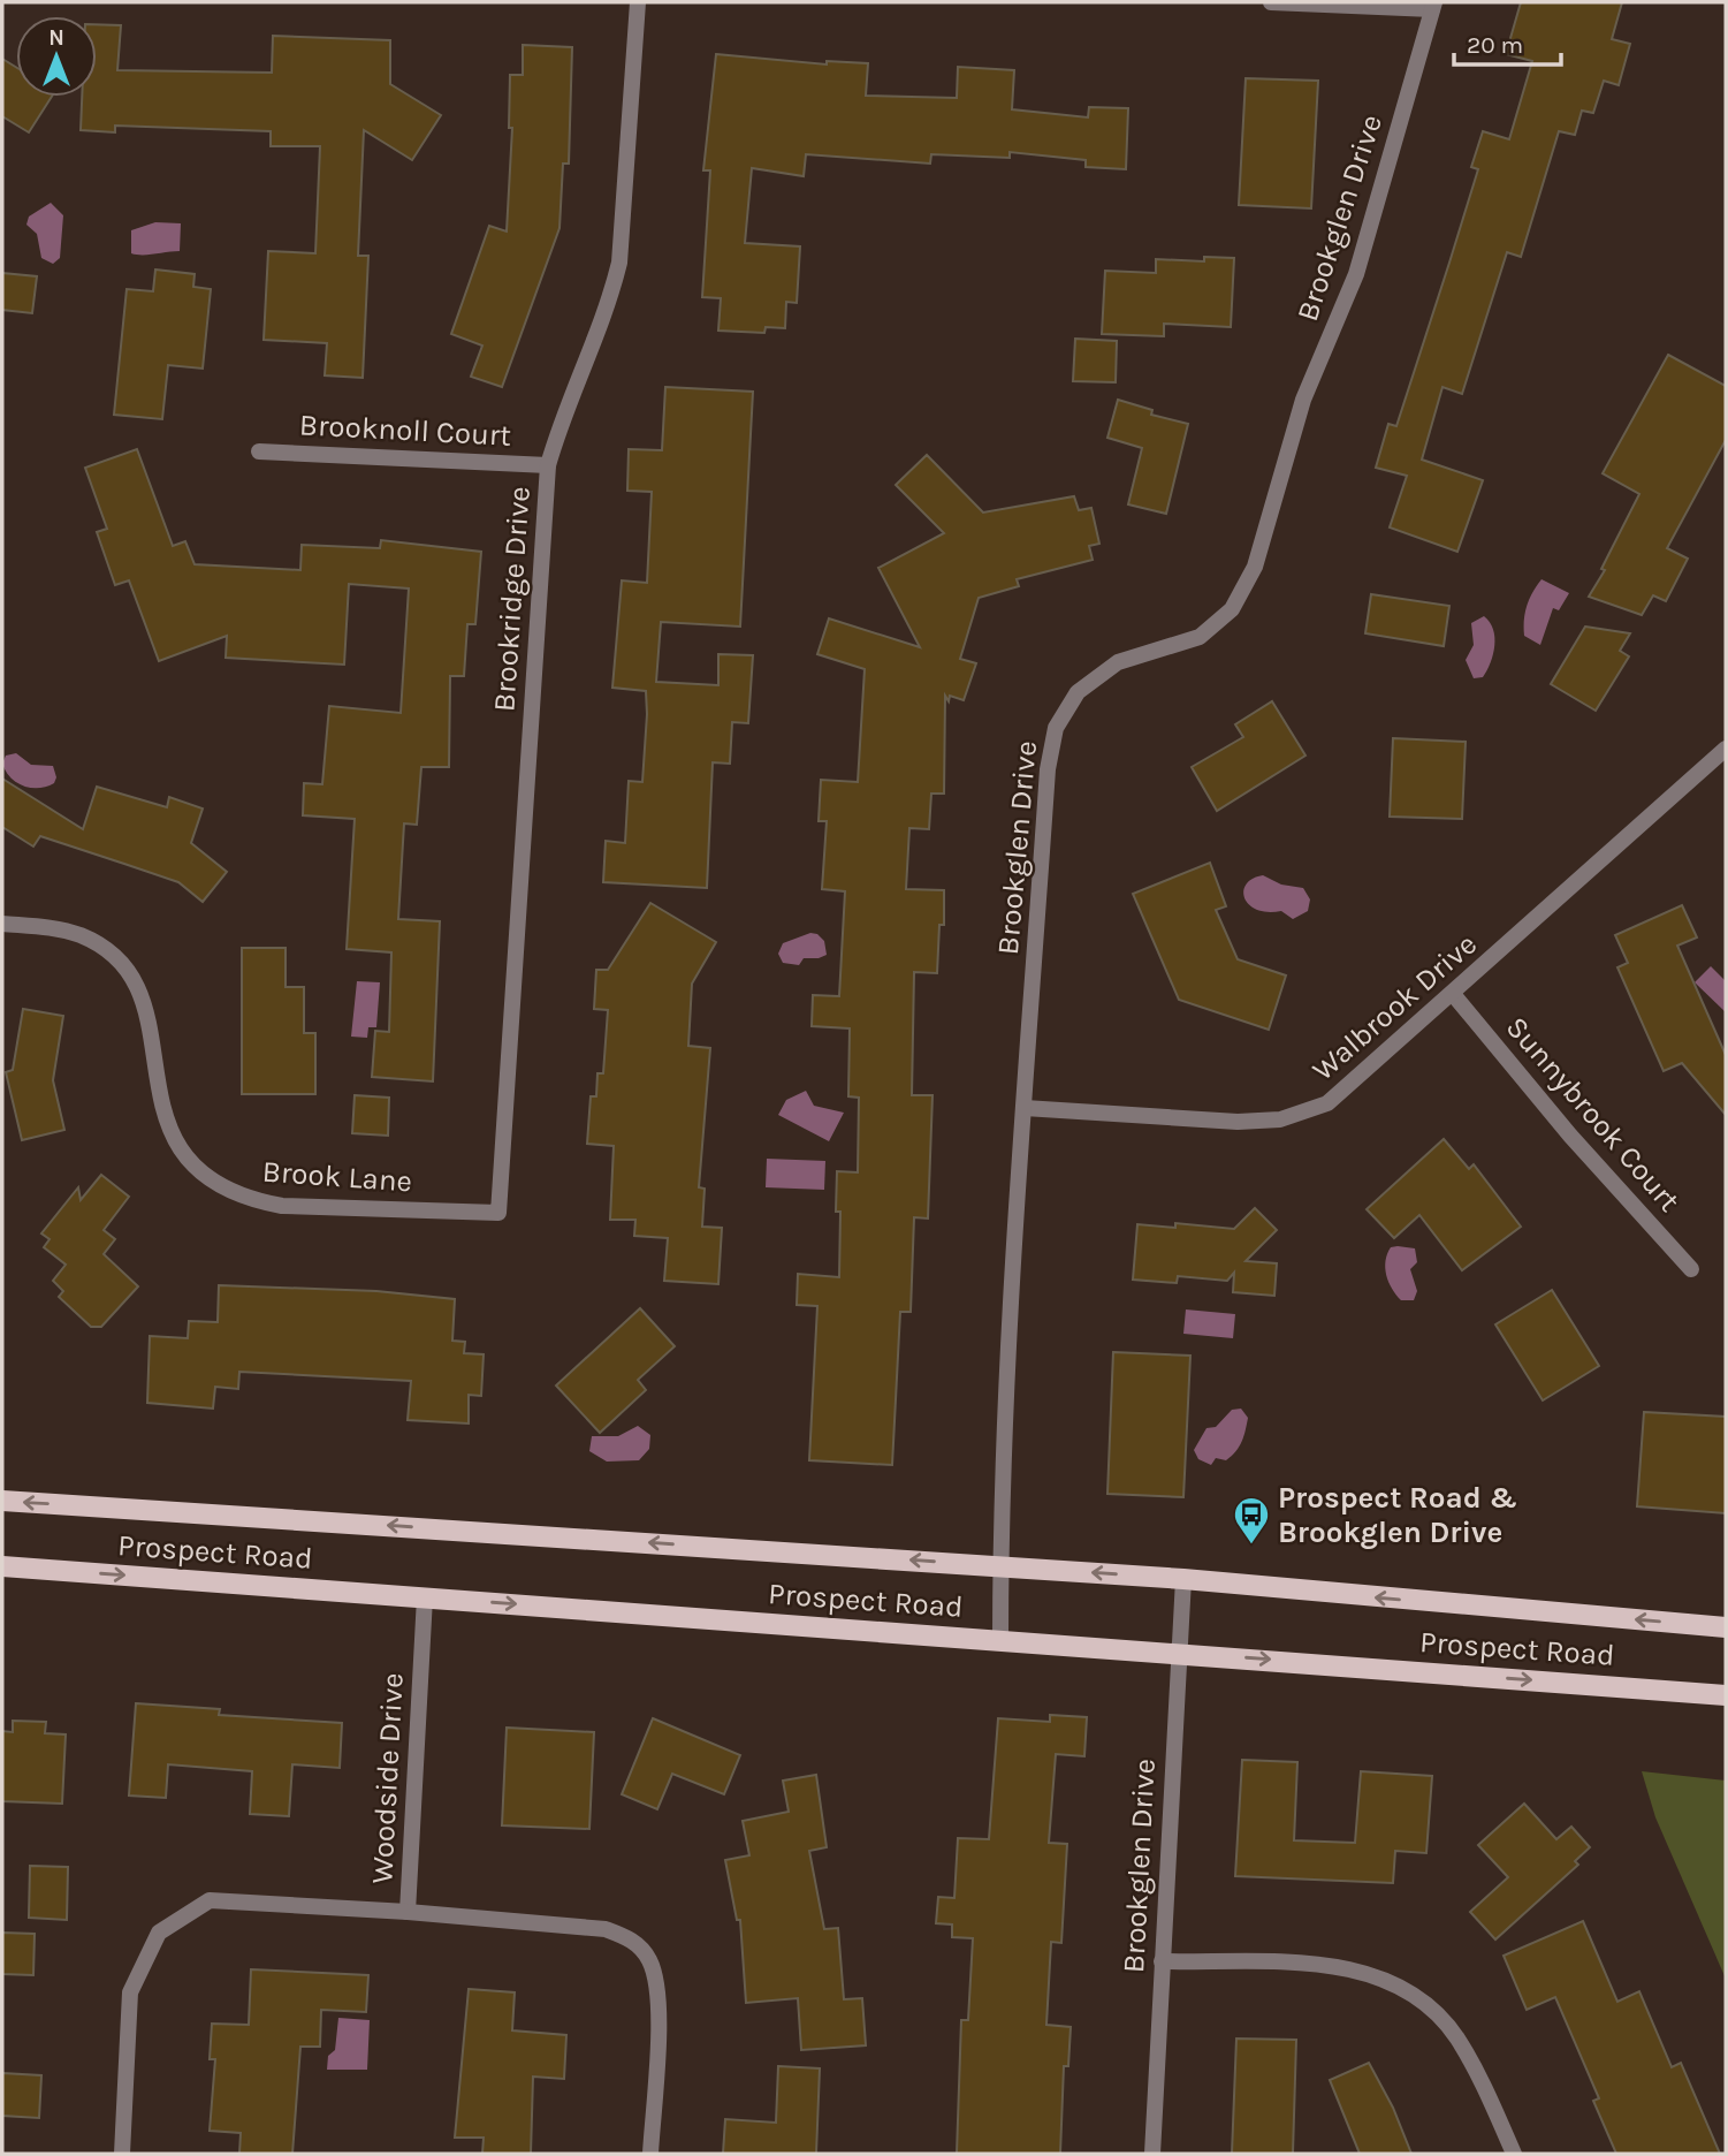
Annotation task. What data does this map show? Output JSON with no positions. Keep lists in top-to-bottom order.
{
  "streets": {
    "main road": ["Prospect Road"],
    "street": [
      "Brookglen Drive",
      "Brooknoll Court",
      "Brookridge Drive",
      "Walbrook Drive",
      "Sunnybrook Court",
      "Brook Lane",
      "Woodside Drive"
    ]
  },
  "crossings": [
    ["Brookglen Drive", "Walbrook Drive"],
    ["Brookglen Drive", "Prospect Road"],
    ["Brooknoll Court", "Brookridge Drive"],
    ["Brookridge Drive", "Brook Lane"],
    ["Walbrook Drive", "Sunnybrook Court"],
    ["Prospect Road", "Woodside Drive"]
  ],
  "places": {
    "bus stop": ["Prospect Road & Brookglen Drive"]
  },
  "scale_bar": "20 m",
  "north": "top"
}
